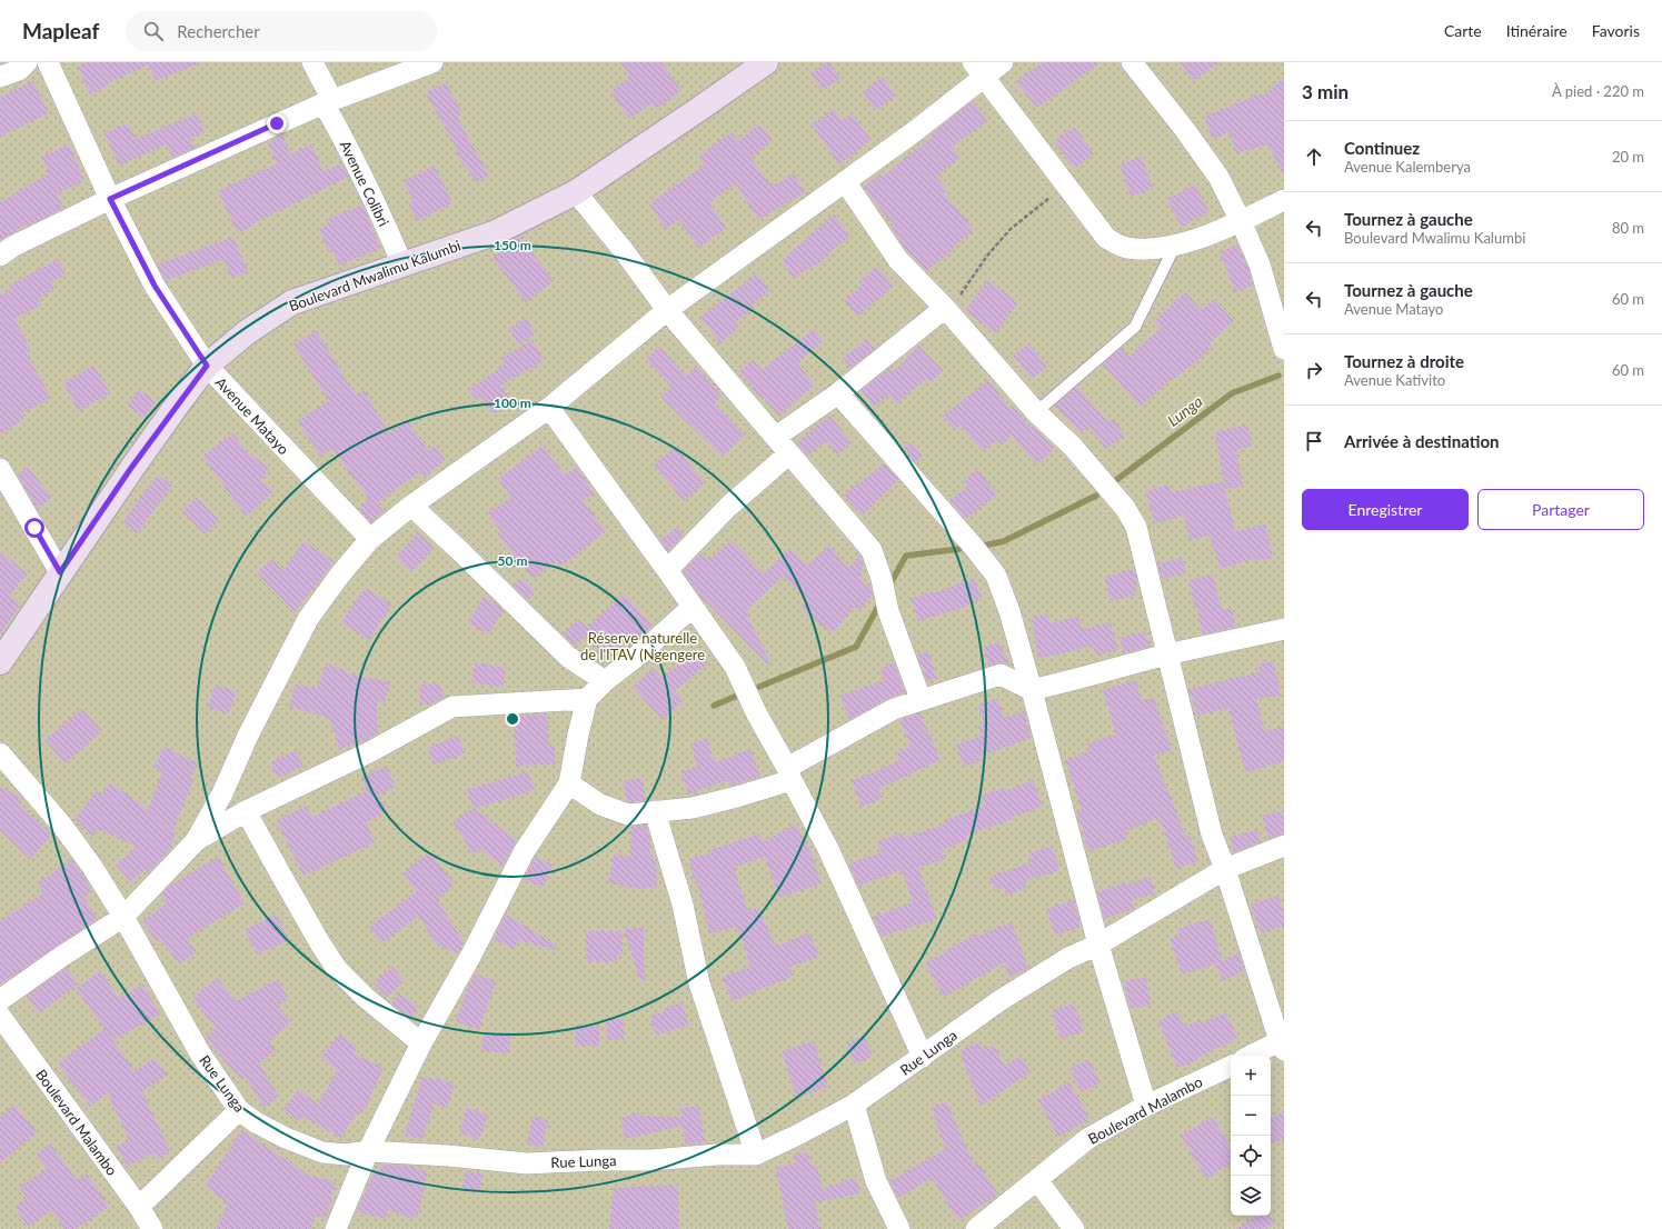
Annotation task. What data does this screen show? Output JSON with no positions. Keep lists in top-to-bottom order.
{
  "streets": {
    "street": [
      "Avenue Colibri",
      "Boulevard Mwalimu Kalumbi",
      "Avenue Matayo",
      "Rue Lunga",
      "Boulevard Malambo"
    ]
  },
  "crossings": [
    ["Avenue Colibri", "Boulevard Mwalimu Kalumbi"],
    ["Boulevard Mwalimu Kalumbi", "Avenue Matayo"]
  ],
  "water": ["Lunga"],
  "parks": ["Réserve naturelle de l'ITAV (Ngengere"],
  "page": {
    "header": "Mapleaf",
    "search": "Rechercher",
    "nav": ["Carte", "Itinéraire", "Favoris"],
    "heading": ["3 min", "À pied · 220 m"],
    "list": [
      ["Continuez", "Avenue Kalemberya", "20 m"],
      ["Tournez à gauche", "Boulevard Mwalimu Kalumbi", "80 m"],
      ["Tournez à gauche", "Avenue Matayo", "60 m"],
      ["Tournez à droite", "Avenue Kativito", "60 m"],
      "Arrivée à destination"
    ],
    "buttons": ["Enregistrer", "Partager"],
    "map_buttons": ["+", "−"]
  },
  "rings": ["150 m", "100 m", "50 m"]
}
